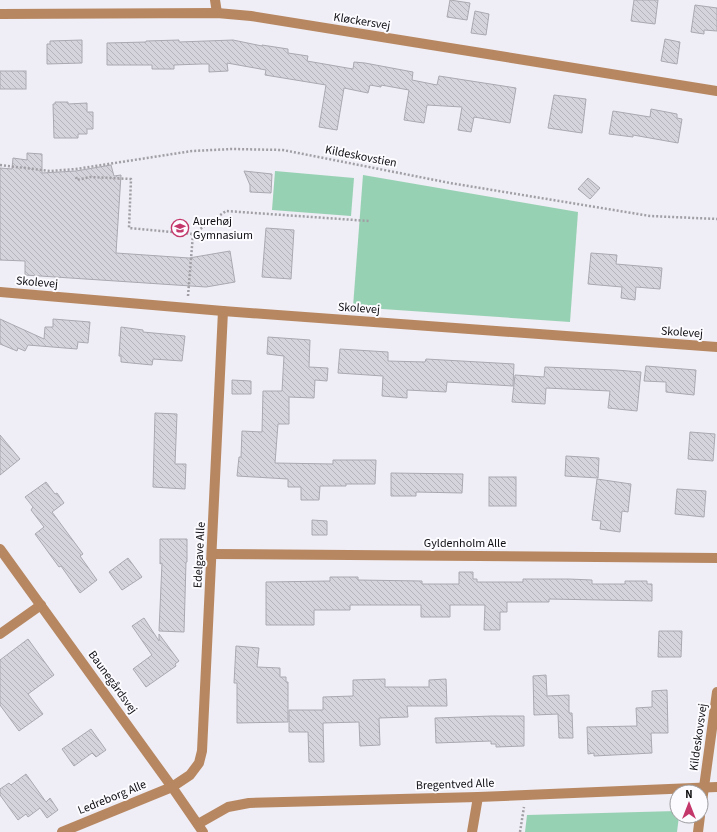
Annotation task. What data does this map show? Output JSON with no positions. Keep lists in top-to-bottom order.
{
  "streets": {
    "street": [
      "Kløckersvej",
      "Skolevej",
      "Gyldenholm Alle",
      "Edelgave Alle",
      "Baunegårdsvej",
      "Kildeskovsvej",
      "Bregentved Alle",
      "Ledreborg Alle"
    ],
    "path": ["Kildeskovstien"]
  },
  "crossings": [
    ["Skolevej", "Edelgave Alle"],
    ["Gyldenholm Alle", "Edelgave Alle"],
    ["Edelgave Alle", "Baunegårdsvej"],
    ["Edelgave Alle", "Ledreborg Alle"],
    ["Baunegårdsvej", "Bregentved Alle"],
    ["Baunegårdsvej", "Ledreborg Alle"]
  ],
  "places": {
    "school or university": ["Aurehøj Gymnasium"]
  },
  "north": "top"
}
